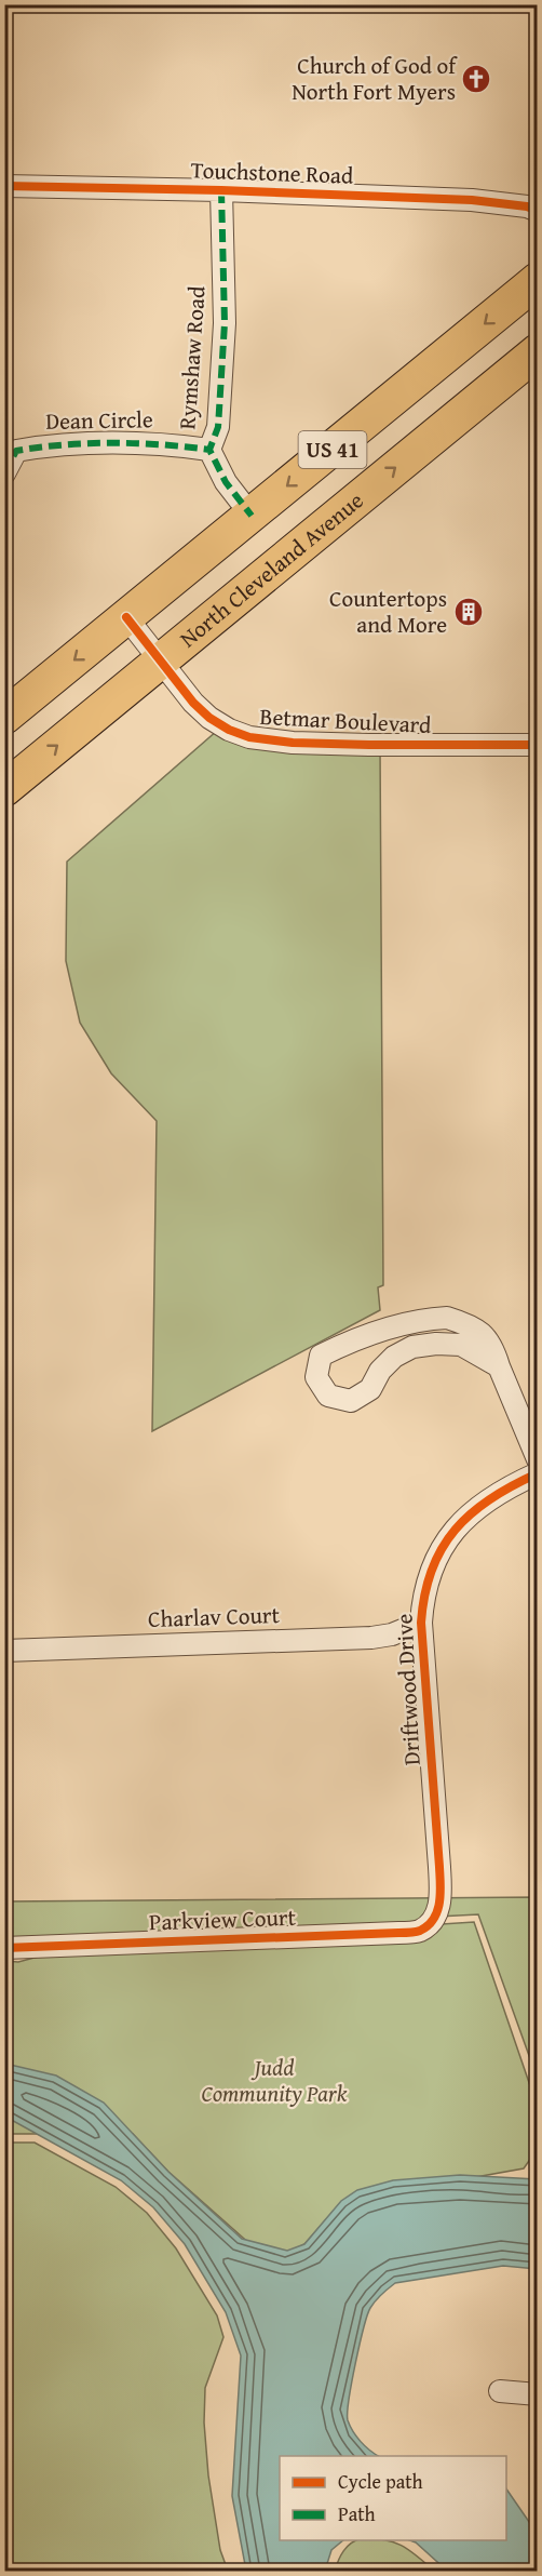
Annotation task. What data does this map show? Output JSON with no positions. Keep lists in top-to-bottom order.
{
  "streets": {
    "main road": ["US 41", "North Cleveland Avenue"],
    "street": [
      "Touchstone Road",
      "Rymshaw Road",
      "Dean Circle",
      "Betmar Boulevard",
      "Charlav Court",
      "Driftwood Drive",
      "Parkview Court"
    ]
  },
  "crossings": [
    ["Touchstone Road", "Rymshaw Road"],
    ["Rymshaw Road", "Dean Circle"],
    ["Rymshaw Road", "US 41"],
    ["US 41", "Betmar Boulevard"],
    ["North Cleveland Avenue", "Betmar Boulevard"],
    ["Charlav Court", "Driftwood Drive"],
    ["Driftwood Drive", "Parkview Court"]
  ],
  "parks": ["Judd Community Park"],
  "places": {
    "church": ["Church of God of North Fort Myers"],
    "building": ["Countertops and More"]
  },
  "legend": ["Cycle path", "Path"]
}
